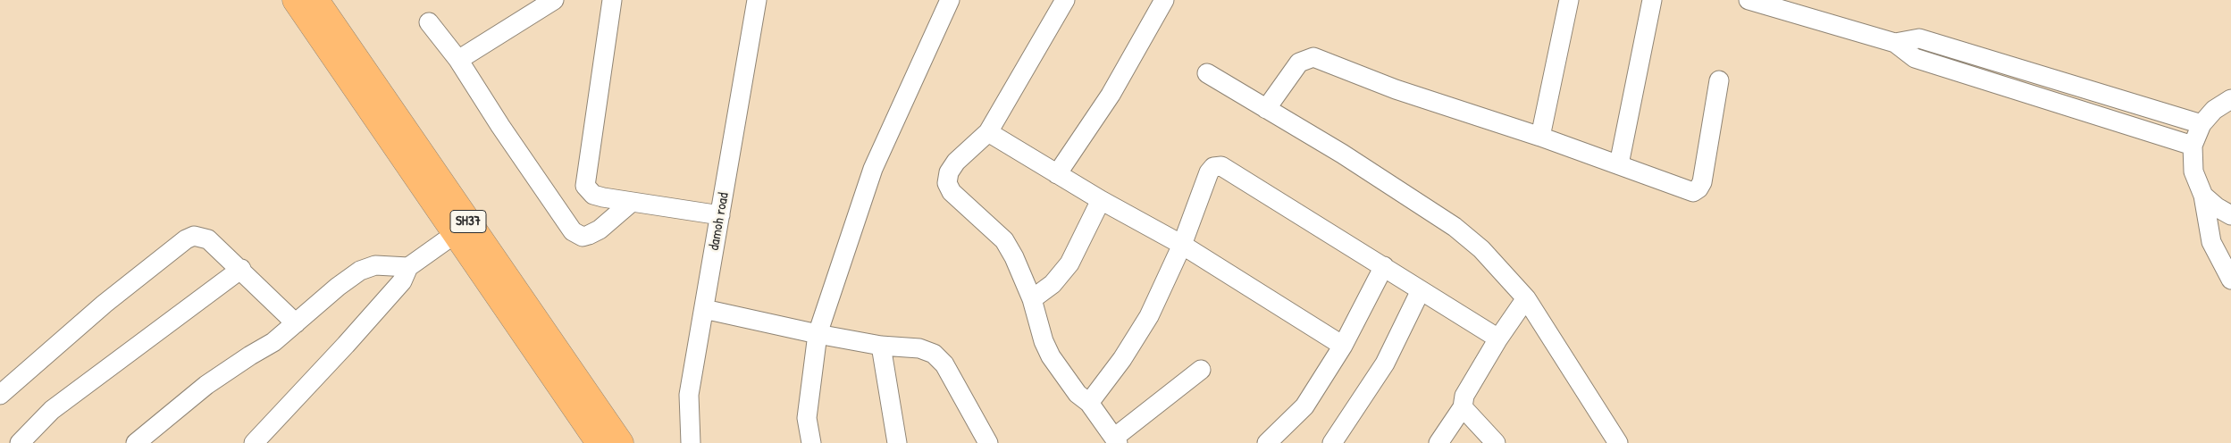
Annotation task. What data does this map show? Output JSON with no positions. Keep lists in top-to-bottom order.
{
  "streets": {
    "main road": ["SH37"],
    "street": ["damoh road"]
  }
}
